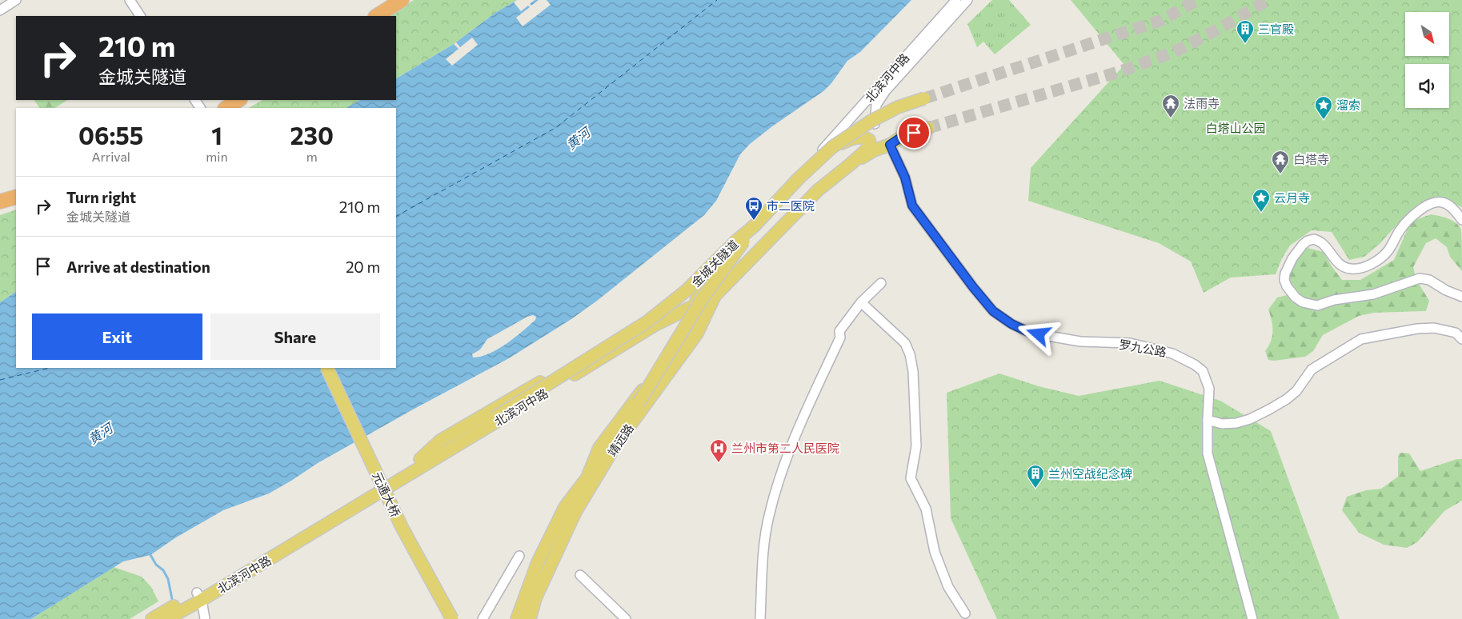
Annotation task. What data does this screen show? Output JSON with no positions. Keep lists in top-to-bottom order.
{
  "streets": {
    "main road": [
      "北滨河中路",
      "金城关隧道",
      "靖远路",
      "元通大桥"
    ],
    "street": ["罗九公路"]
  },
  "crossings": [
    ["北滨河中路", "金城关隧道"],
    ["北滨河中路", "靖远路"]
  ],
  "water": ["黄河"],
  "parks": ["白塔山公园"],
  "places": {
    "building": ["三官殿", "兰州空战纪念碑"],
    "temple": ["法雨寺", "白塔寺"],
    "place": ["溜索", "云月寺"],
    "bus stop": ["市二医院"],
    "hospital": ["兰州市第二人民医院"]
  },
  "north": "bottom right",
  "page": {
    "turn": ["210 m", "金城关隧道"],
    "eta": [
      "06:55",
      "Arrival",
      "1",
      "min",
      "230",
      "m"
    ],
    "list": [
      {
        "name": "Turn right",
        "note": "金城关隧道",
        "value": "210 m"
      },
      {
        "name": "Arrive at destination",
        "value": "20 m"
      }
    ],
    "buttons": ["Exit", "Share"]
  }
}
